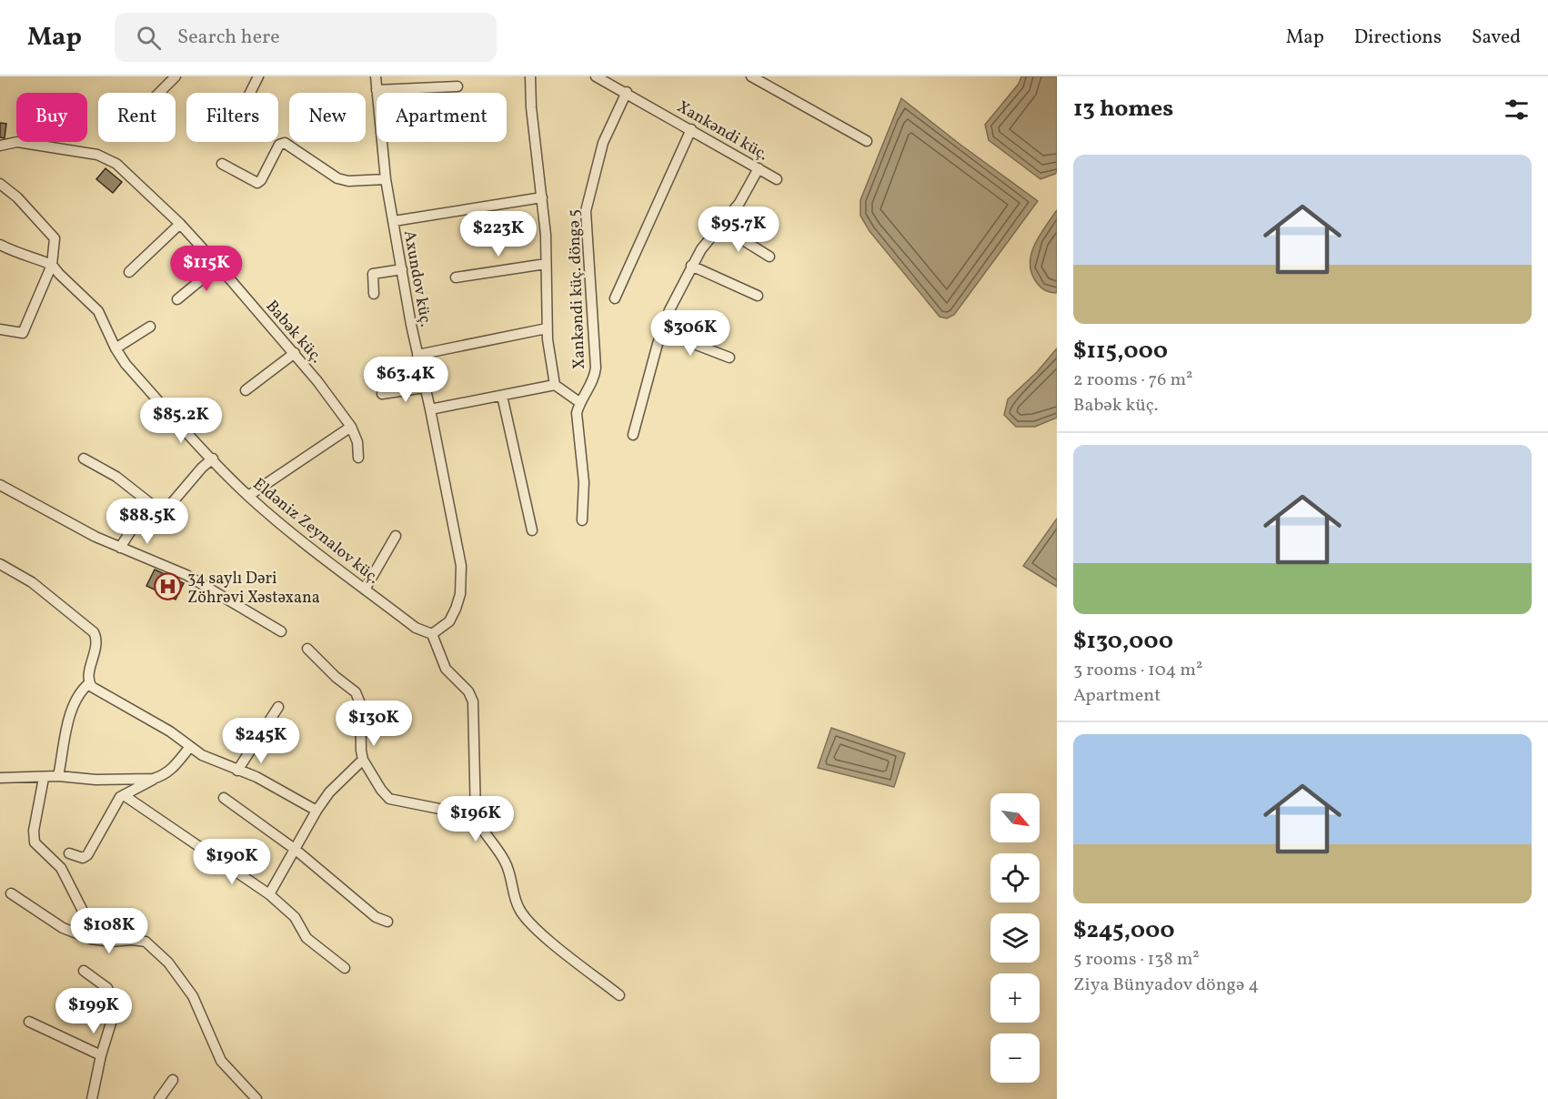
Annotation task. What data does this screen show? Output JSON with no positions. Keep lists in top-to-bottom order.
{
  "streets": {
    "street": [
      "Xankəndi küç.",
      "Axundov küç.",
      "Xankəndi küç. döngə 5",
      "Babək küç.",
      "Eldəniz Zeynalov küç."
    ]
  },
  "crossings": [
    ["Xankəndi küç.", "Xankəndi küç. döngə 5"],
    ["Axundov küç.", "Eldəniz Zeynalov küç."]
  ],
  "places": {
    "hospital": ["34 saylı Dəri Zöhrəvi Xəstəxana"]
  },
  "north": "bottom right",
  "page": {
    "header": "Map",
    "search": "Search here",
    "nav": ["Map", "Directions", "Saved"],
    "heading": "13 homes",
    "chip": [
      "Buy",
      "Rent",
      "Filters",
      "New",
      "Apartment"
    ],
    "list": [
      {
        "name": "$115,000",
        "note": "2 rooms · 76 m² · Babək küç."
      },
      {
        "name": "$130,000",
        "note": "3 rooms · 104 m² · Apartment"
      },
      {
        "name": "$245,000",
        "note": "5 rooms · 138 m² · Ziya Bünyadov döngə 4"
      }
    ],
    "price": [
      "$95.7K",
      "$223K",
      "$115K",
      "$306K",
      "$63.4K",
      "$85.2K",
      "$88.5K",
      "$130K",
      "$245K",
      "$196K",
      "$190K",
      "$108K",
      "$199K"
    ],
    "map_buttons": ["+", "−"]
  }
}
